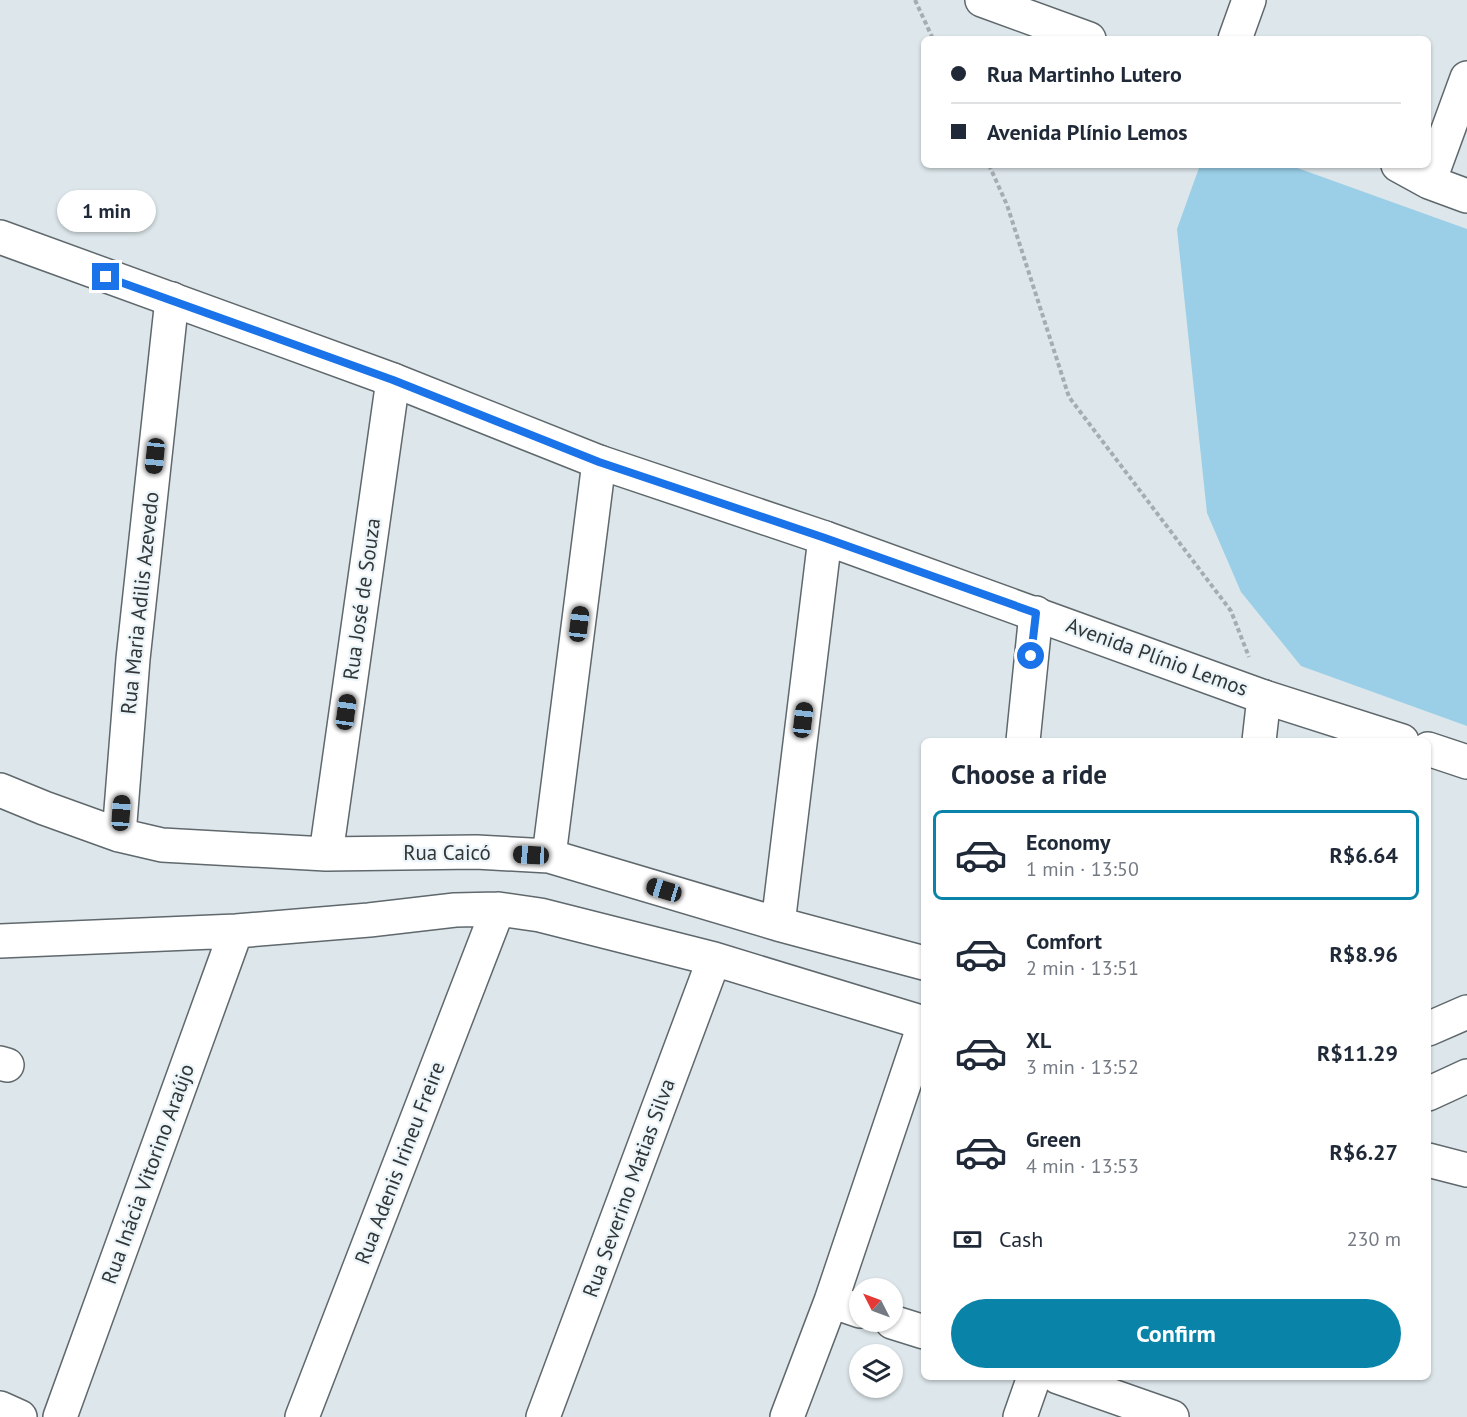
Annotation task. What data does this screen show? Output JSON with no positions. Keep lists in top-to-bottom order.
{
  "streets": {
    "street": [
      "Rua José de Souza",
      "Rua Maria Adilis Azevedo",
      "Avenida Plínio Lemos",
      "Rua Caicó",
      "Rua Adenis Irineu Freire",
      "Rua Inácia Vitorino Araújo",
      "Rua Severino Matias Silva"
    ]
  },
  "crossings": [
    ["Rua José de Souza", "Avenida Plínio Lemos"],
    ["Rua José de Souza", "Rua Caicó"],
    ["Rua Maria Adilis Azevedo", "Avenida Plínio Lemos"],
    ["Rua Maria Adilis Azevedo", "Rua Caicó"]
  ],
  "north": "top left",
  "page": {
    "banner": ["Rua Martinho Lutero", "Avenida Plínio Lemos"],
    "bubble": "1 min",
    "heading": "Choose a ride",
    "list": [
      {
        "name": "Economy",
        "note": "1 min · 13:50",
        "value": "R$6.64"
      },
      {
        "name": "Comfort",
        "note": "2 min · 13:51",
        "value": "R$8.96"
      },
      {
        "name": "XL",
        "note": "3 min · 13:52",
        "value": "R$11.29"
      },
      {
        "name": "Green",
        "note": "4 min · 13:53",
        "value": "R$6.27"
      }
    ],
    "pay": ["Cash", "230 m"],
    "buttons": "Confirm"
  }
}
